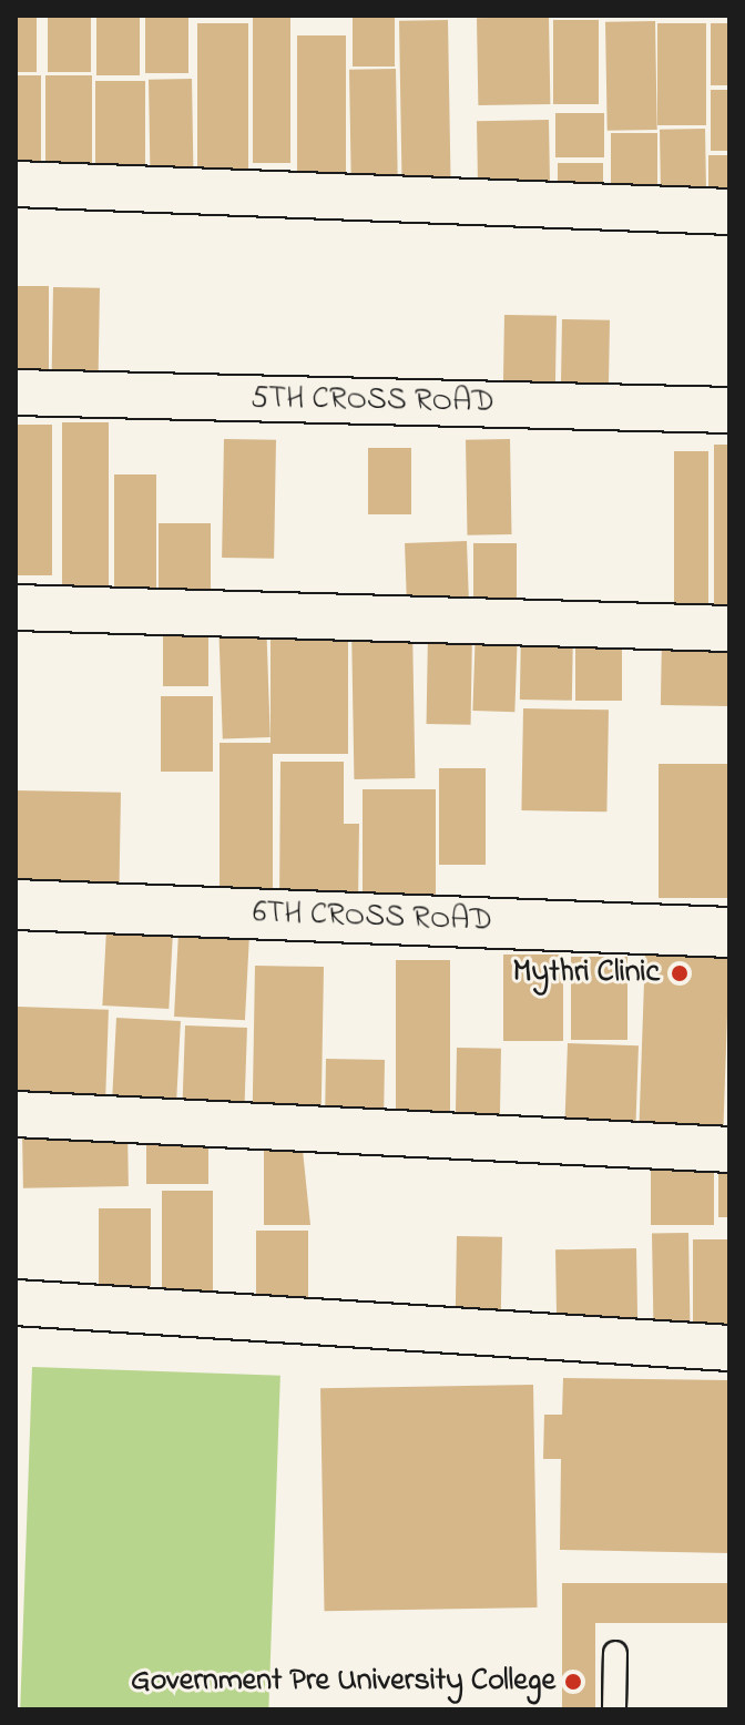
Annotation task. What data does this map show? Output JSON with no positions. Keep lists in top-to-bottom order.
{
  "streets": {
    "street": ["5TH CROSS ROAD", "6TH CROSS ROAD"]
  },
  "places": ["Mythri Clinic", "Government Pre University College"]
}
